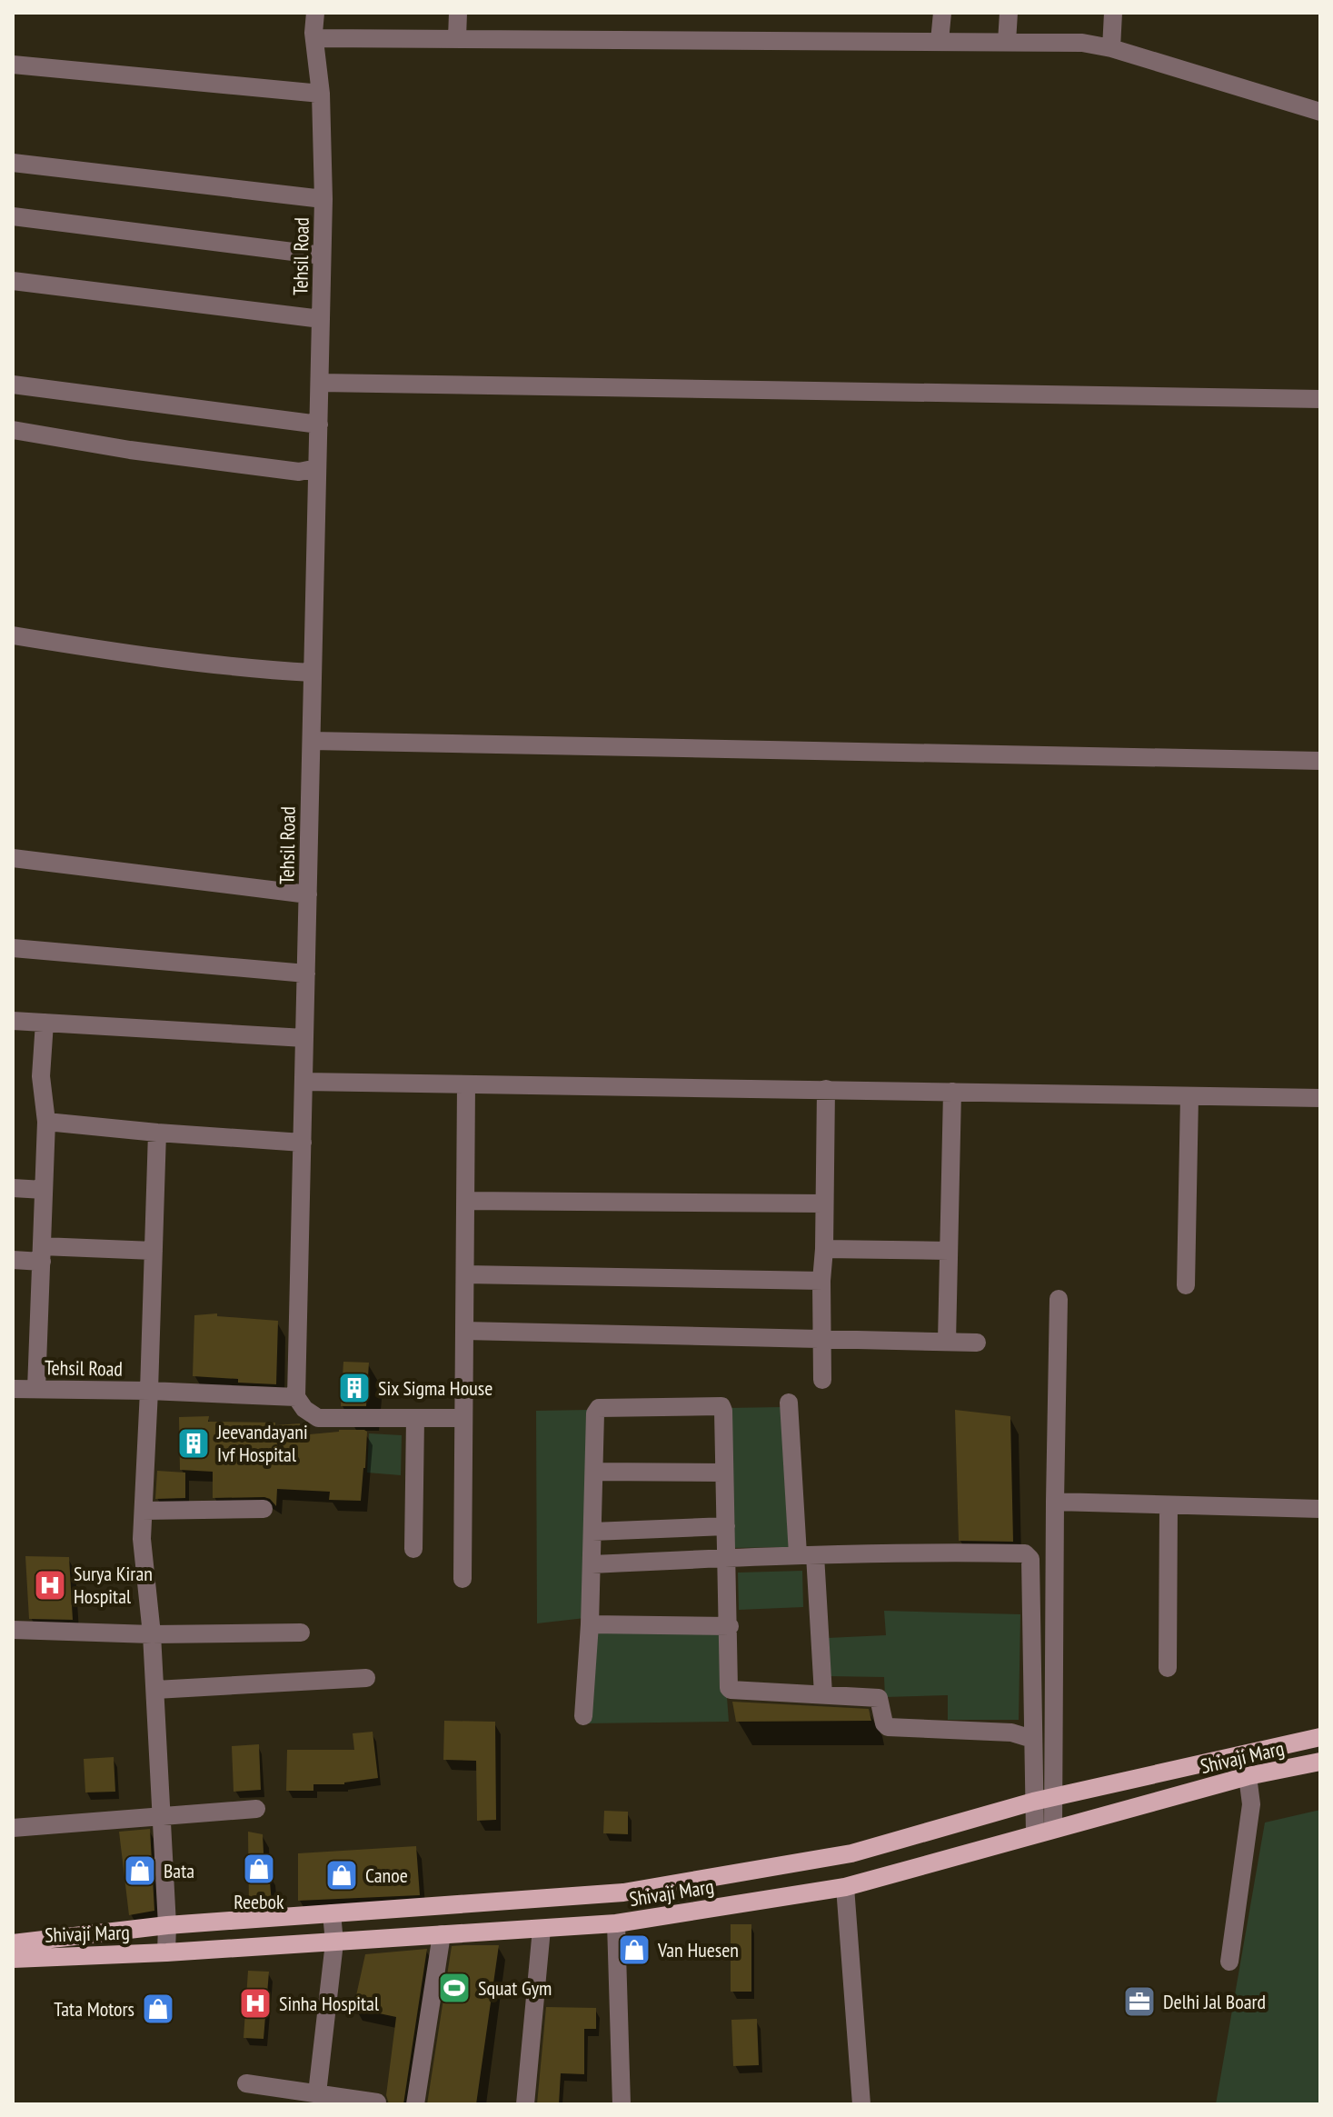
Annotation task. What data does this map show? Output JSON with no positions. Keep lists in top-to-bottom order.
{
  "streets": {
    "main road": ["Shivaji Marg"],
    "street": ["Tehsil Road"]
  },
  "places": {
    "building": ["Six Sigma House", "Jeevandayani Ivf Hospital"],
    "hospital": ["Surya Kiran Hospital", "Sinha Hospital"],
    "shop": [
      "Reebok",
      "Bata",
      "Canoe",
      "Van Huesen",
      "Tata Motors"
    ],
    "sports": ["Squat Gym"],
    "office": ["Delhi Jal Board"]
  }
}
